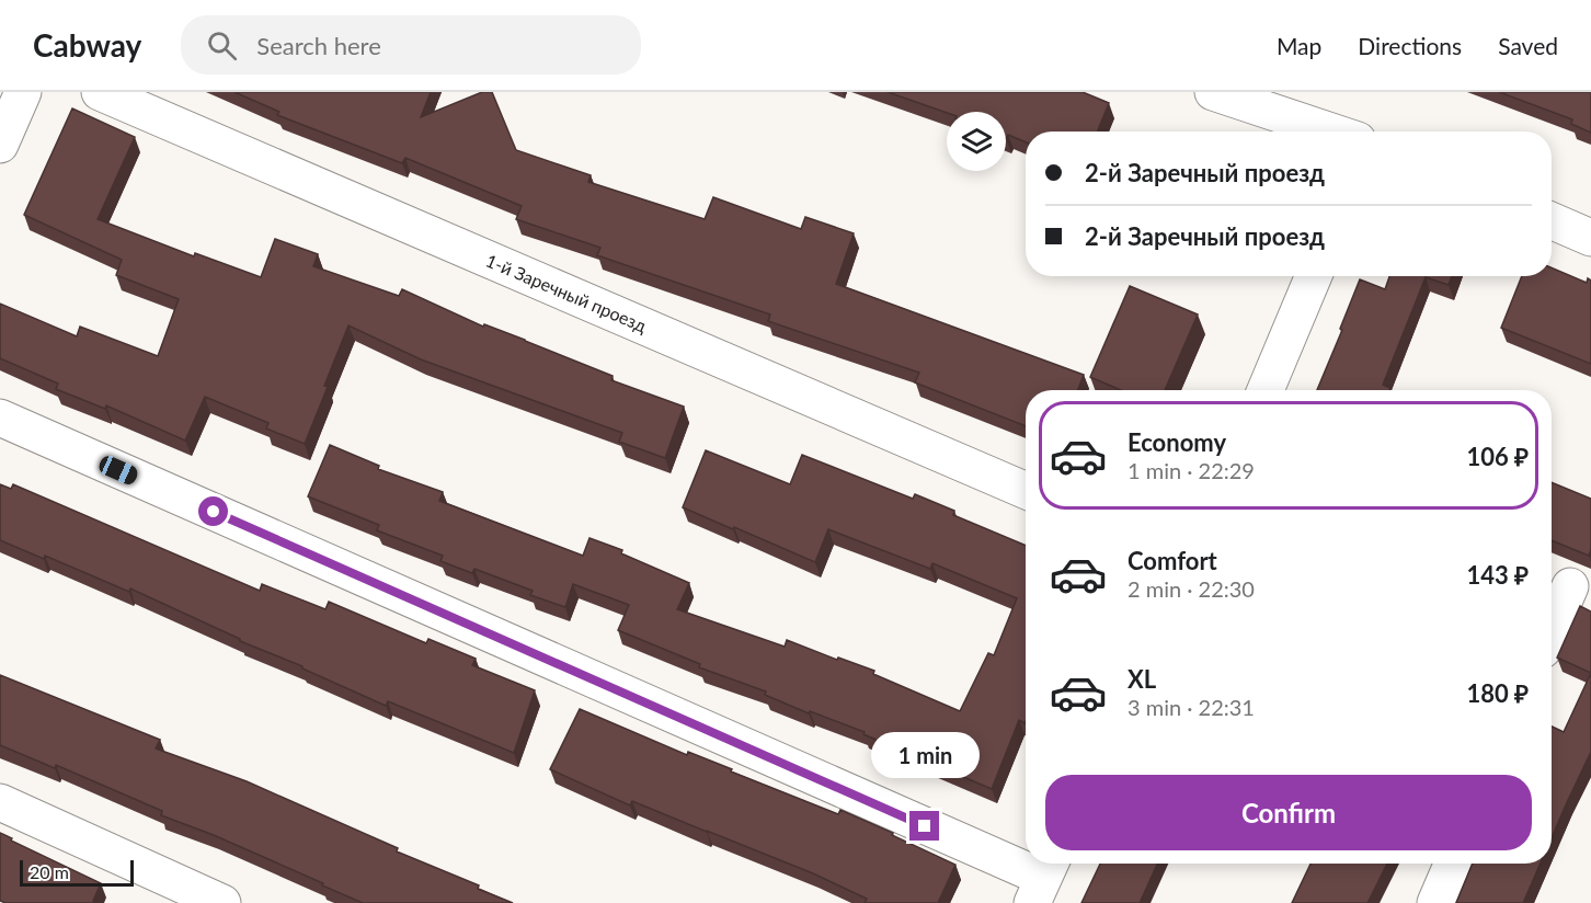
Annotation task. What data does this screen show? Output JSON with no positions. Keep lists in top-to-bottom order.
{
  "streets": {
    "street": ["1-й Заречный проезд"]
  },
  "scale_bar": "20 m",
  "page": {
    "header": "Cabway",
    "search": "Search here",
    "nav": ["Map", "Directions", "Saved"],
    "banner": ["2-й Заречный проезд", "2-й Заречный проезд"],
    "list": [
      {
        "name": "Economy",
        "note": "1 min · 22:29",
        "value": "106 ₽"
      },
      {
        "name": "Comfort",
        "note": "2 min · 22:30",
        "value": "143 ₽"
      },
      {
        "name": "XL",
        "note": "3 min · 22:31",
        "value": "180 ₽"
      }
    ],
    "bubble": "1 min",
    "buttons": "Confirm",
    "scale": "20 m"
  }
}
